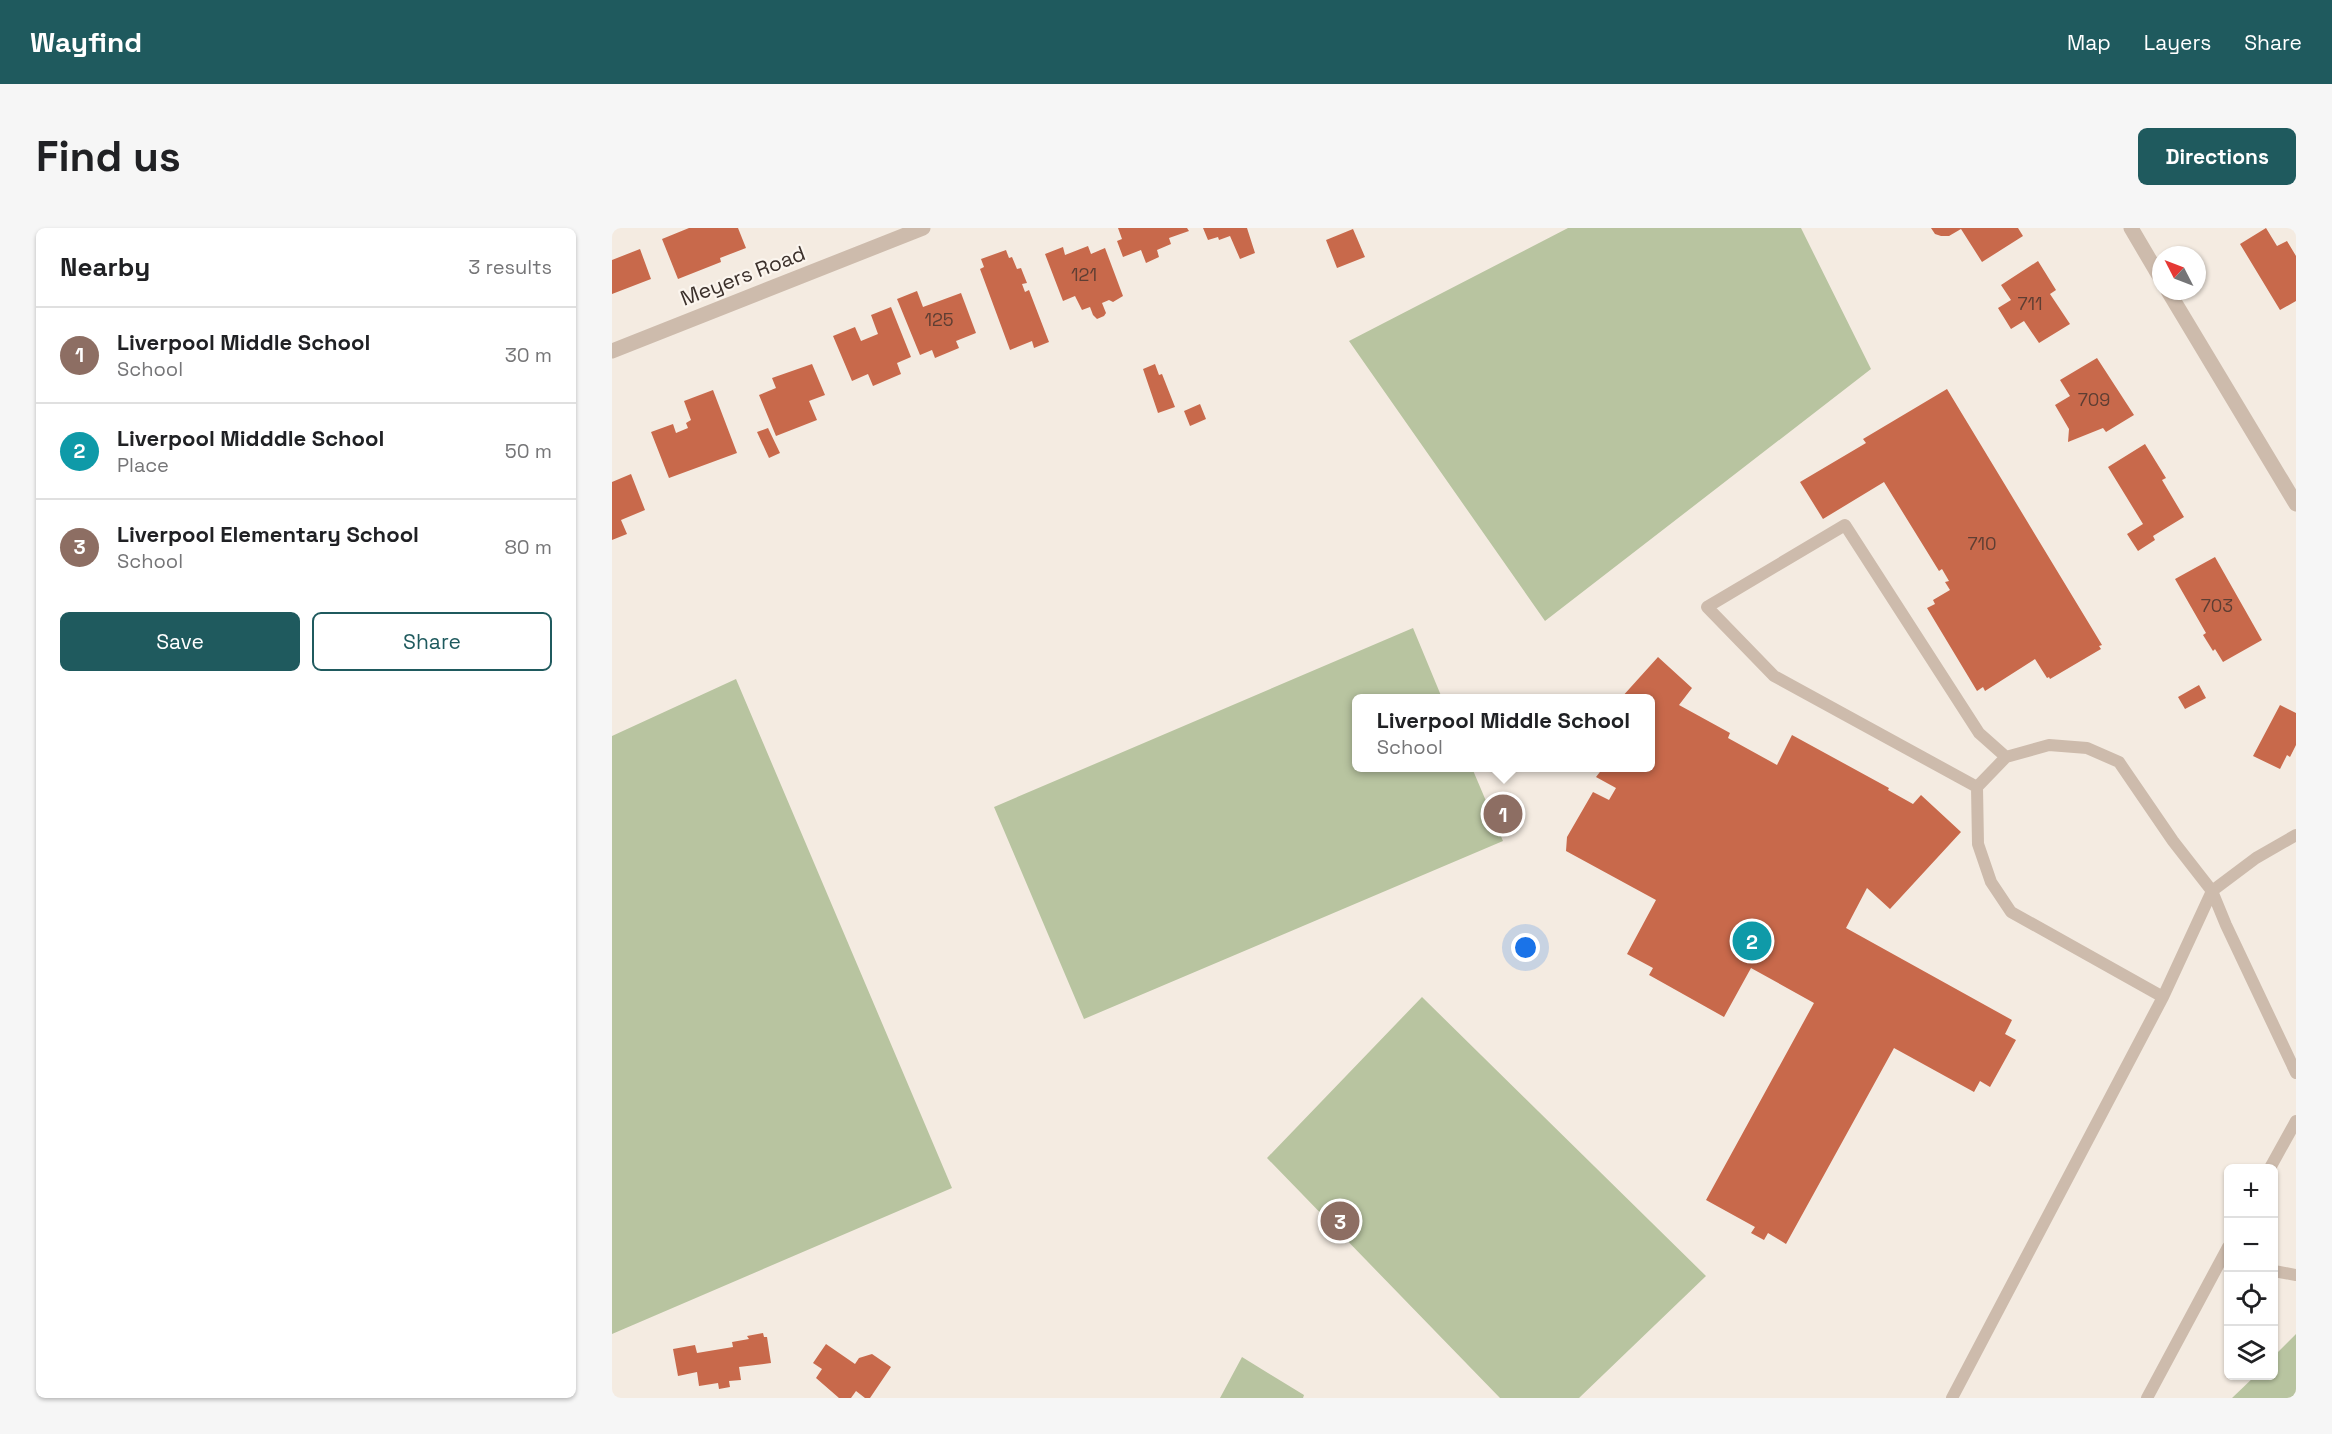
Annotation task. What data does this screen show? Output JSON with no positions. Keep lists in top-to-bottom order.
{
  "streets": {
    "street": ["Meyers Road"]
  },
  "house_numbers": [
    "121",
    "711",
    "125",
    "709",
    "710",
    "703"
  ],
  "north": "top left",
  "page": {
    "header": "Wayfind",
    "nav": ["Map", "Layers", "Share"],
    "buttons": [
      "Directions",
      ["Save", "Share"]
    ],
    "title": "Find us",
    "heading": ["Nearby", "3 results"],
    "list": [
      {
        "mark": "1",
        "name": "Liverpool Middle School",
        "note": "School",
        "value": "30 m"
      },
      {
        "mark": "2",
        "name": "Liverpool Midddle School",
        "note": "Place",
        "value": "50 m"
      },
      {
        "mark": "3",
        "name": "Liverpool Elementary School",
        "note": "School",
        "value": "80 m"
      }
    ],
    "popup": ["Liverpool Middle School", "School"],
    "pins": ["1", "2", "3"],
    "map_buttons": ["+", "−"]
  }
}
